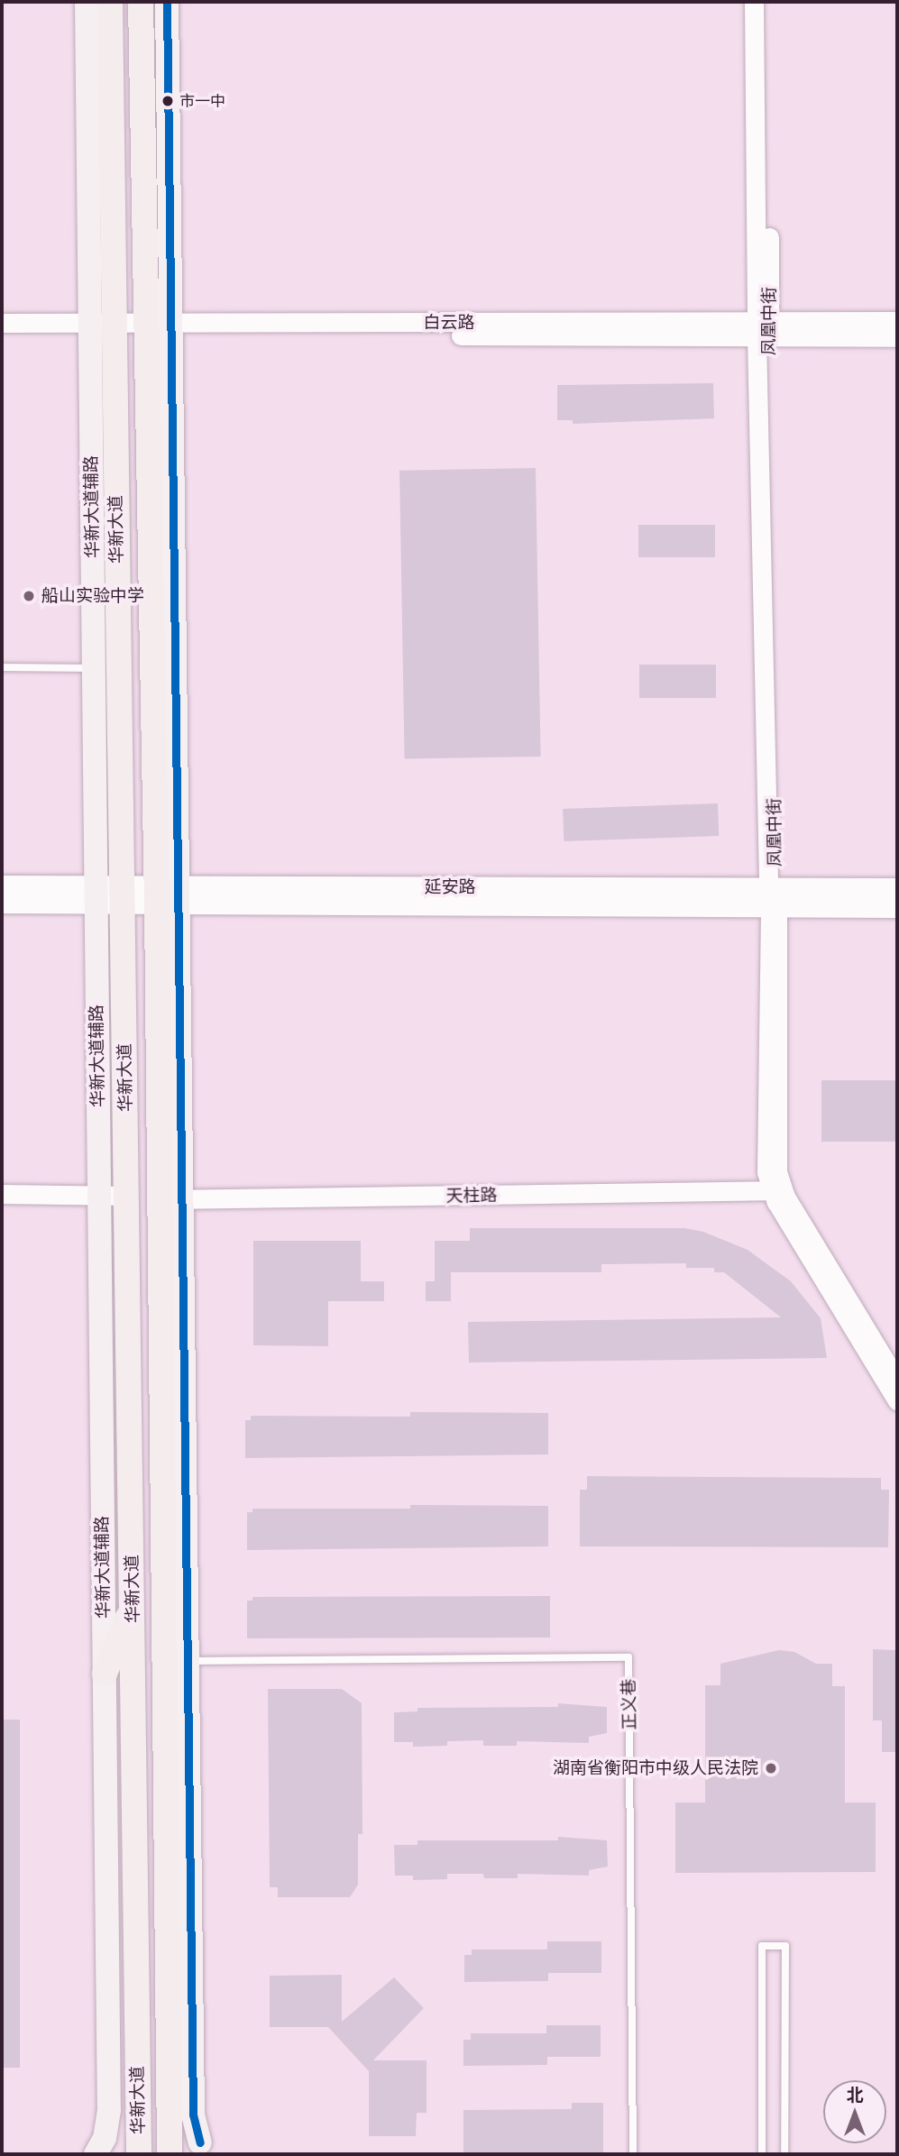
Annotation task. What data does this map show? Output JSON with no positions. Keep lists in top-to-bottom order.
{
  "streets": {
    "highway": ["华新大道"],
    "main road": ["华新大道辅路", "延安路"],
    "street": ["凤凰中街", "白云路", "天柱路"],
    "lane": ["正义巷"]
  },
  "crossings": [
    ["凤凰中街", "白云路"],
    ["凤凰中街", "延安路"],
    ["凤凰中街", "天柱路"],
    ["白云路", "华新大道辅路"],
    ["白云路", "华新大道"],
    ["华新大道辅路", "华新大道"],
    ["华新大道辅路", "延安路"],
    ["华新大道", "延安路"],
    ["华新大道", "天柱路"]
  ],
  "places": ["市一中", "船山实验中学", "湖南省衡阳市中级人民法院"],
  "north": "top"
}
